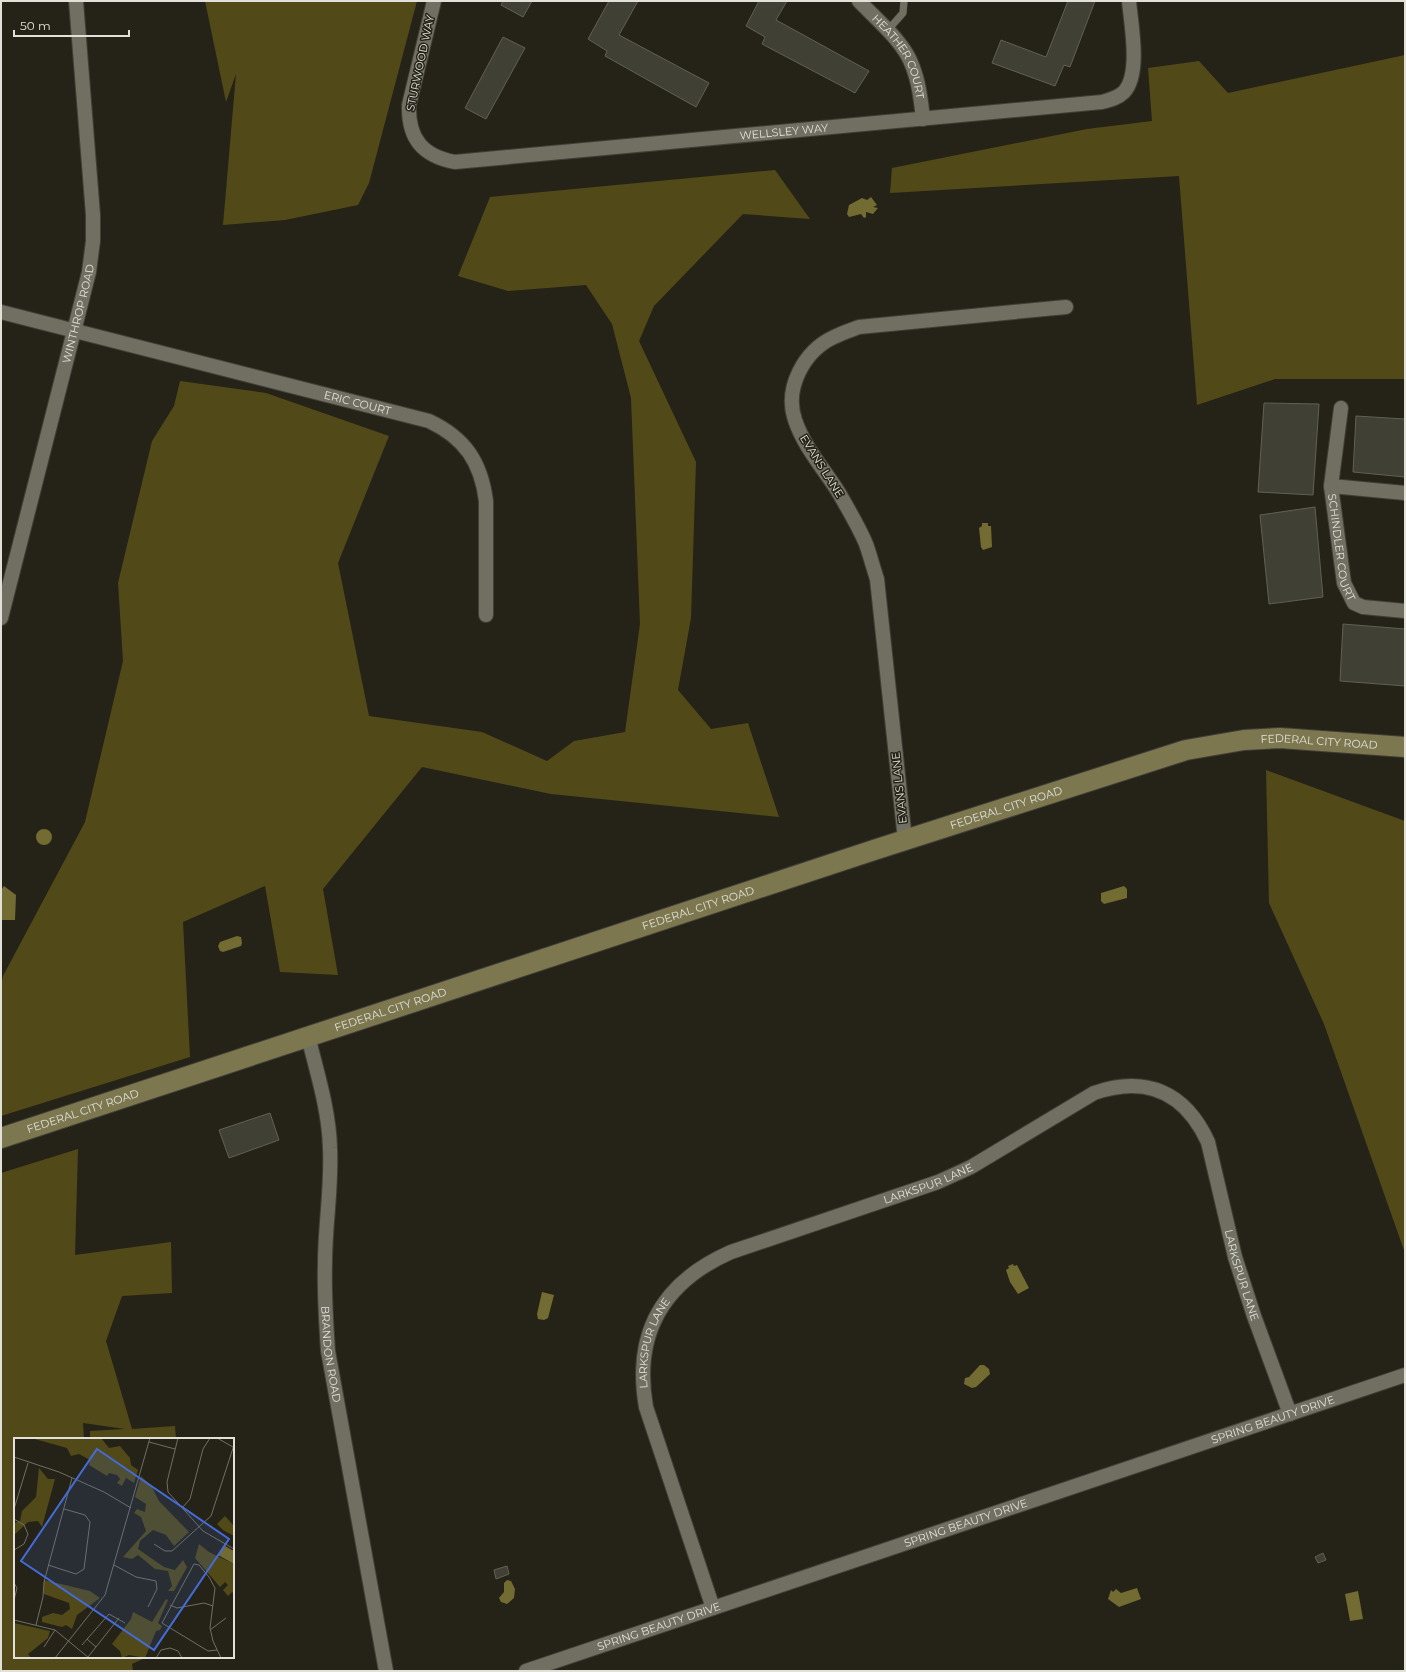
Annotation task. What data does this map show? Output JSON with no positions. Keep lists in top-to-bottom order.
{
  "streets": {
    "street": [
      "HEATHER COURT",
      "STURWOOD WAY",
      "WELLSLEY WAY",
      "WINTHROP ROAD",
      "ERIC COURT",
      "EVANS LANE",
      "SCHINDLER COURT",
      "FEDERAL CITY ROAD",
      "LARKSPUR LANE",
      "BRANDON ROAD",
      "SPRING BEAUTY DRIVE"
    ]
  },
  "crossings": [
    ["HEATHER COURT", "WELLSLEY WAY"],
    ["STURWOOD WAY", "WELLSLEY WAY"],
    ["WINTHROP ROAD", "ERIC COURT"],
    ["EVANS LANE", "FEDERAL CITY ROAD"],
    ["FEDERAL CITY ROAD", "BRANDON ROAD"],
    ["LARKSPUR LANE", "SPRING BEAUTY DRIVE"]
  ],
  "scale_bar": "50 m"
}
